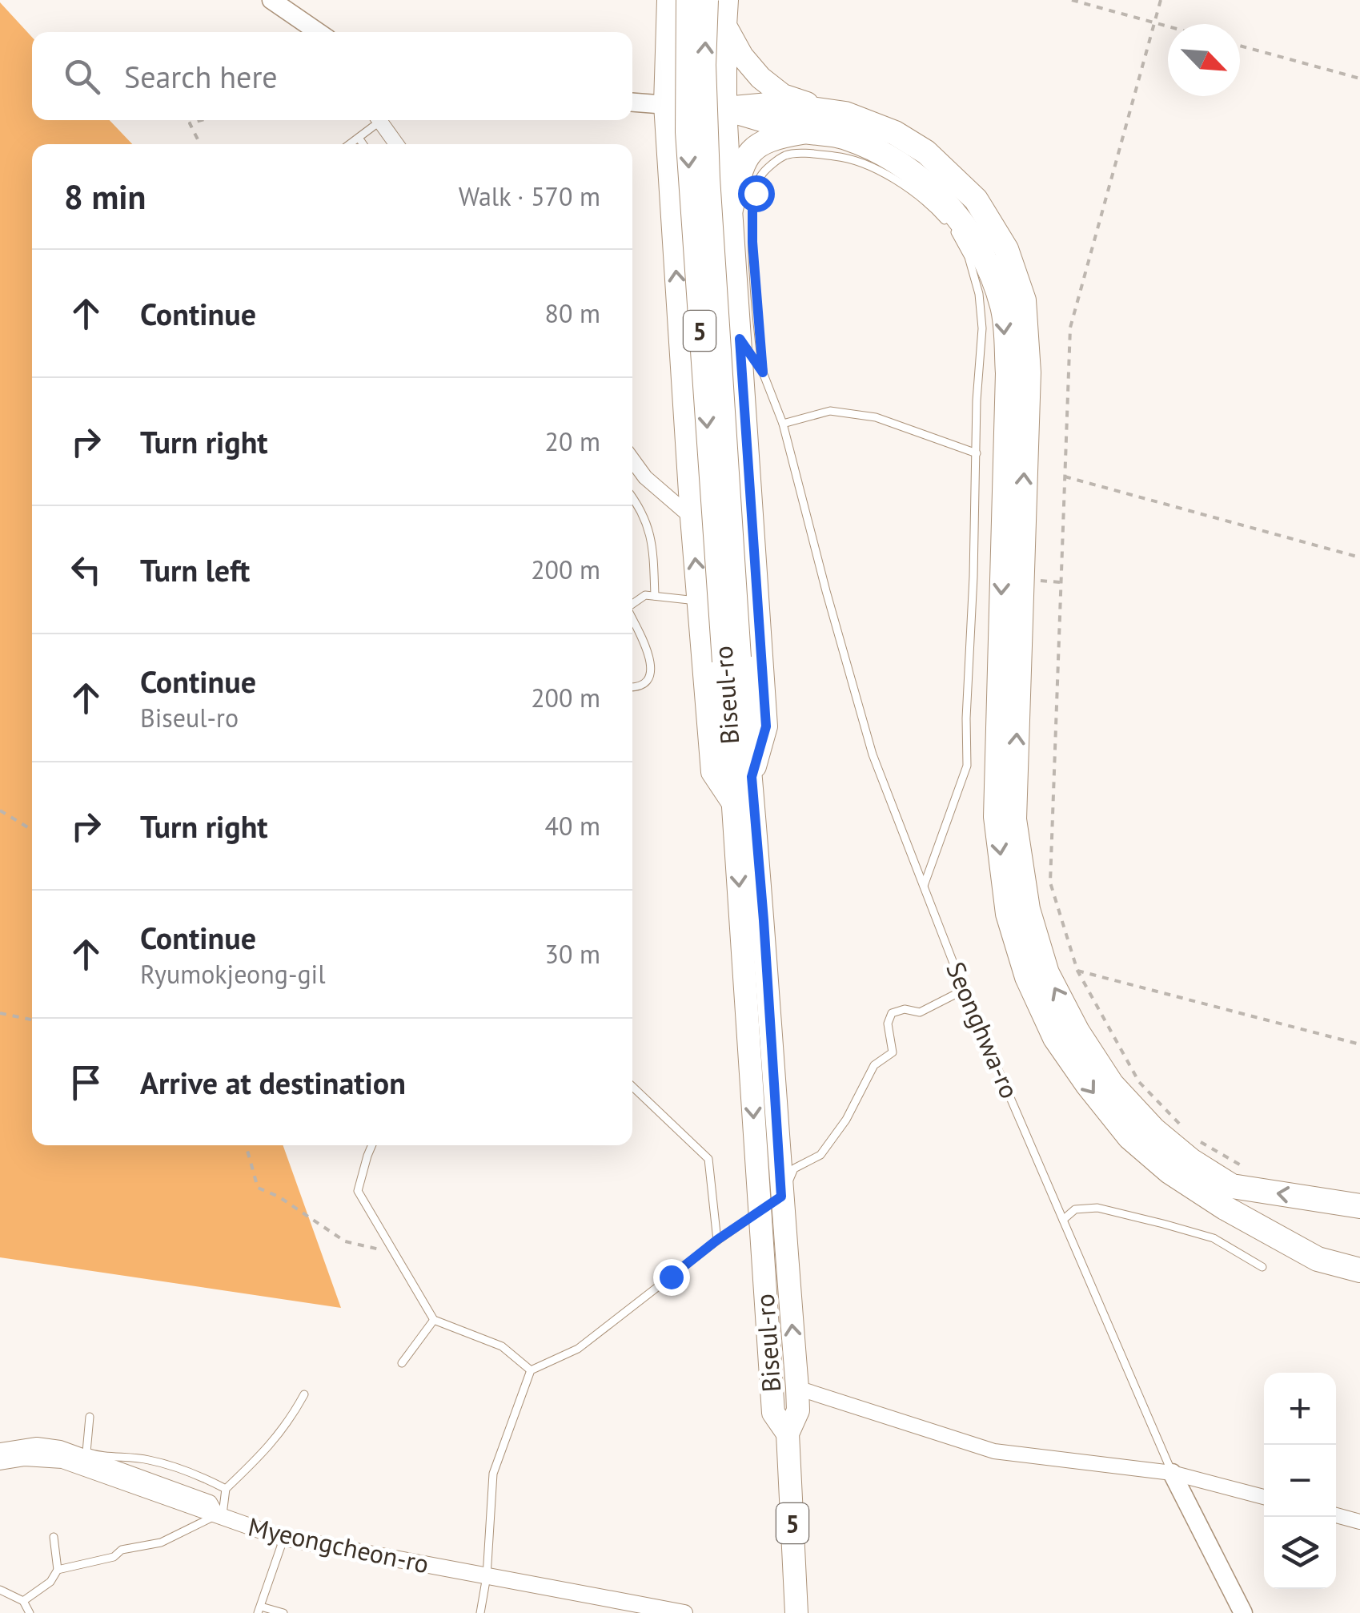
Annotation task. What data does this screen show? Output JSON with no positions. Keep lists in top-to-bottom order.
{
  "streets": {
    "main road": ["5", "Biseul-ro", "Seonghwa-ro"],
    "street": ["Myeongcheon-ro"]
  },
  "north": "bottom right",
  "page": {
    "search": "Search here",
    "heading": ["8 min", "Walk · 570 m"],
    "list": [
      ["Continue", "80 m"],
      ["Turn right", "20 m"],
      ["Turn left", "200 m"],
      ["Continue", "Biseul-ro", "200 m"],
      ["Turn right", "40 m"],
      ["Continue", "Ryumokjeong-gil", "30 m"],
      "Arrive at destination"
    ],
    "map_buttons": ["+", "−"]
  }
}
